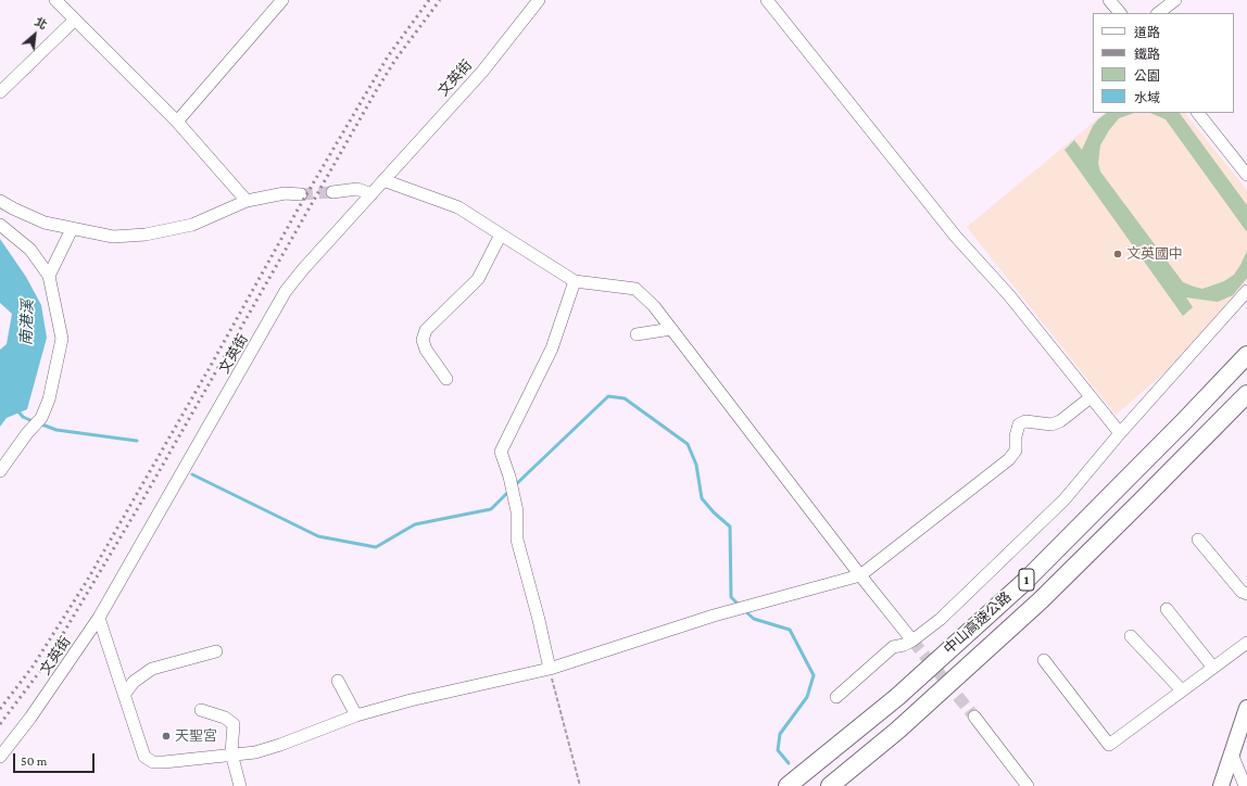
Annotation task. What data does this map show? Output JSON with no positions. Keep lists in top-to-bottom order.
{
  "streets": {
    "highway": ["1", "中山高速公路"],
    "street": ["文英街"]
  },
  "water": ["南港溪"],
  "places": ["文英國中", "天聖宮"],
  "legend": [
    "道路",
    "鐵路",
    "公園",
    "水域"
  ],
  "scale_bar": "50 m",
  "north": "top right"
}
